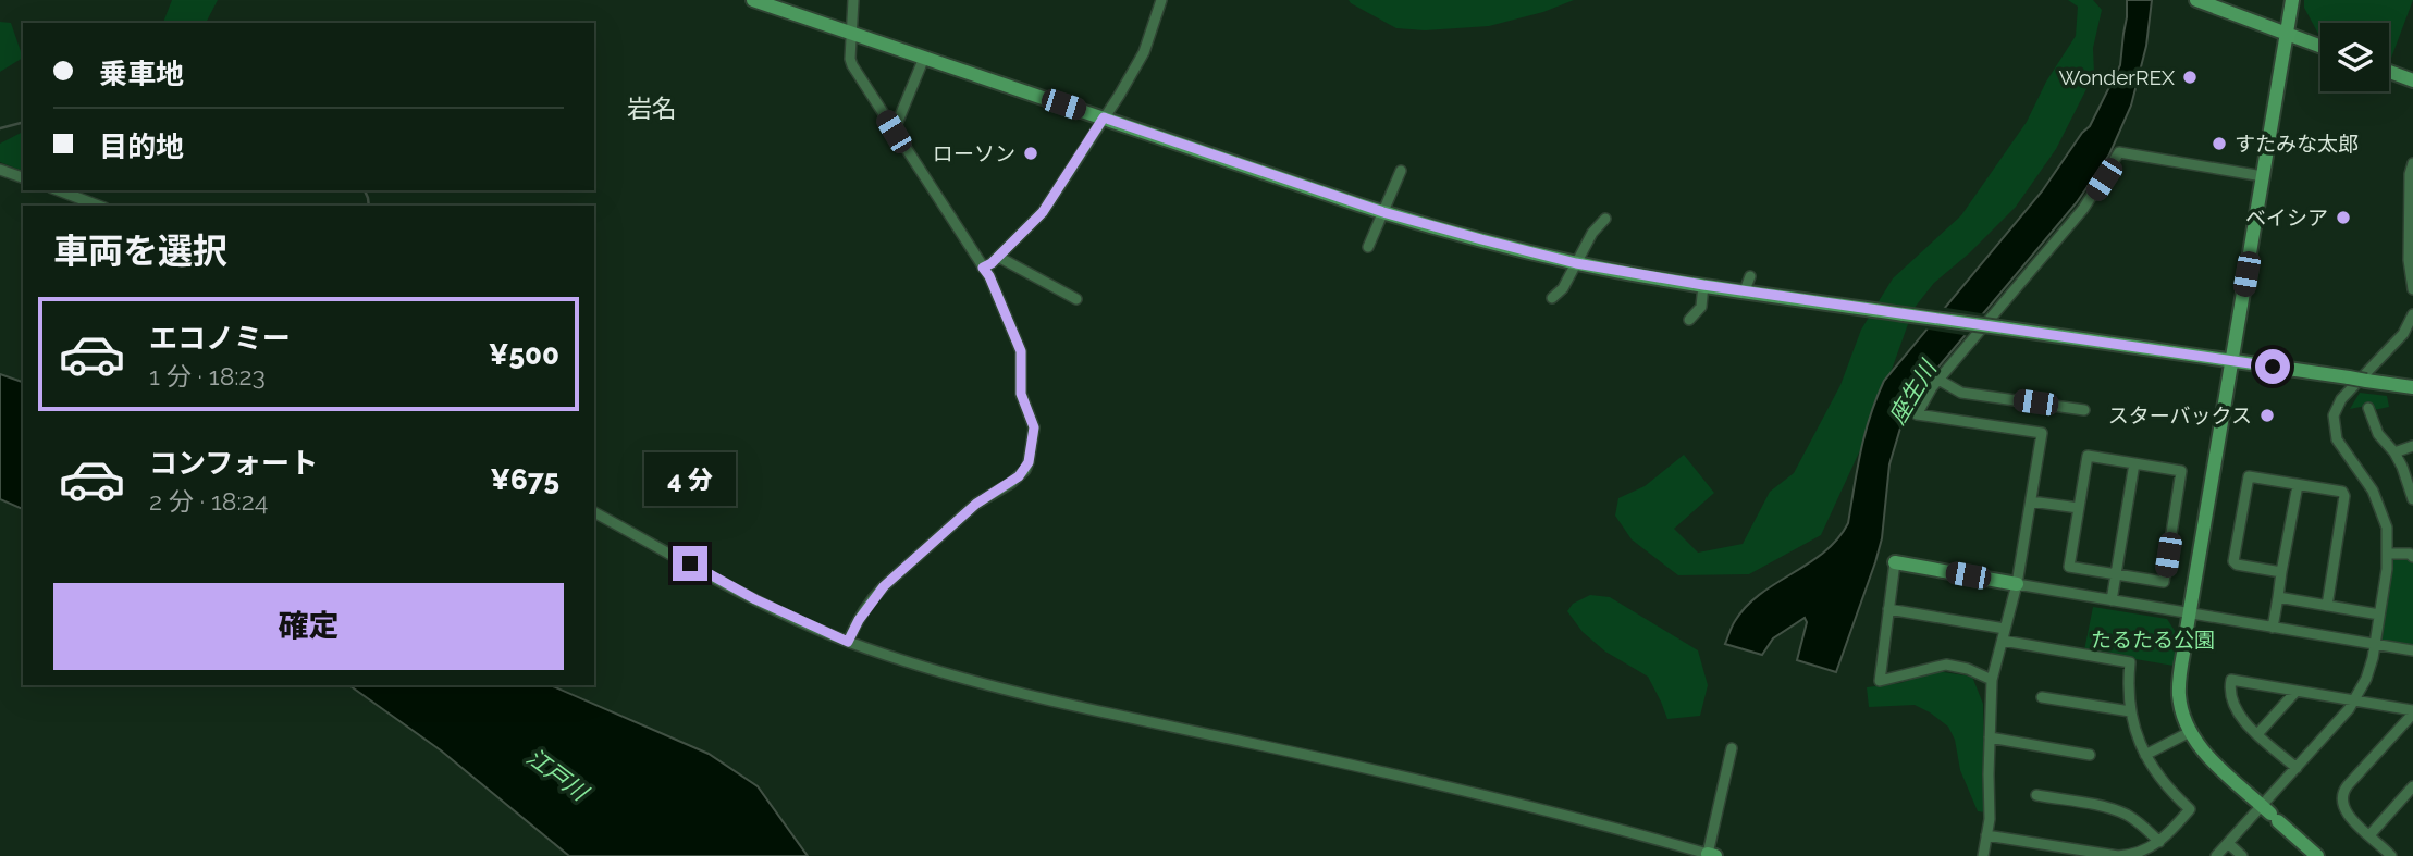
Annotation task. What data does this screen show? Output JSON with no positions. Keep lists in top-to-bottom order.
{
  "districts": ["岩名"],
  "water": ["座生川", "江戸川"],
  "parks": ["たるたる公園"],
  "places": [
    "WonderREX",
    "すたみな太郎",
    "ローソン",
    "ベイシア",
    "スターバックス"
  ],
  "page": {
    "banner": ["乗車地", "目的地"],
    "heading": "車両を選択",
    "list": [
      {
        "name": "エコノミー",
        "note": "1 分 · 18:23",
        "value": "¥500"
      },
      {
        "name": "コンフォート",
        "note": "2 分 · 18:24",
        "value": "¥675"
      }
    ],
    "bubble": "4 分",
    "buttons": "確定"
  }
}
